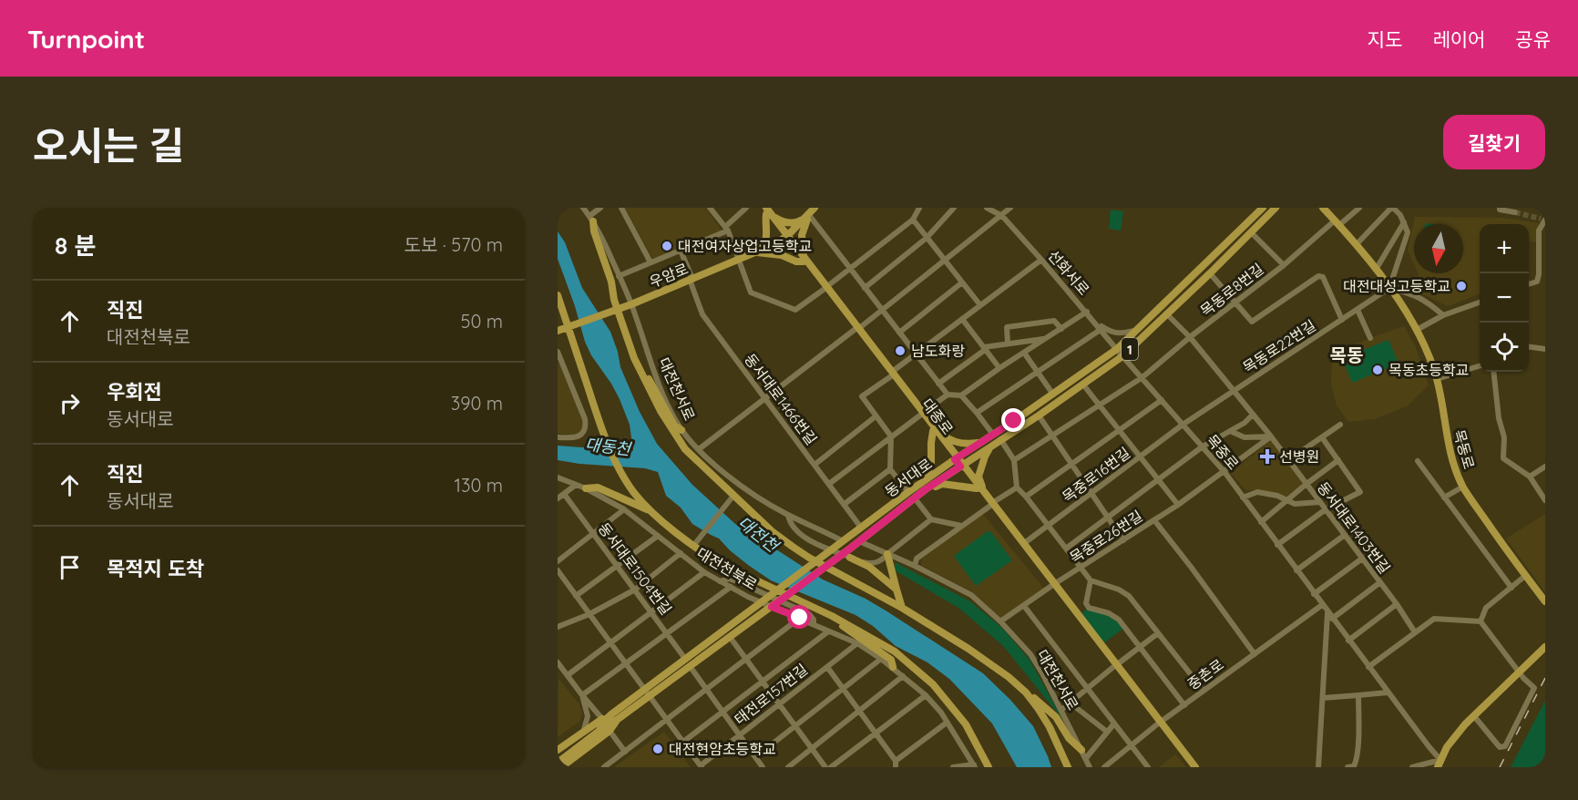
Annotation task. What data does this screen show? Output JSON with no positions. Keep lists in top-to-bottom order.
{
  "streets": {
    "main road": [
      "우암로",
      "1",
      "대종로",
      "목동로",
      "동서대로"
    ],
    "street": [
      "선화서로",
      "목동로8번길",
      "목동로22번길",
      "대전천서로",
      "동서대로1466번길",
      "목중로",
      "목중로16번길",
      "동서대로1403번길",
      "목중로26번길",
      "동서대로1504번길",
      "대전천북로",
      "중촌로",
      "태전로157번길"
    ]
  },
  "crossings": [
    ["선화서로", "목중로"],
    ["선화서로", "동서대로"],
    ["우암로", "대전천서로"],
    ["우암로", "동서대로1466번길"],
    ["우암로", "대종로"],
    ["목동로8번길", "목동로"],
    ["목동로8번길", "목중로"],
    ["목동로8번길", "동서대로1403번길"],
    ["목동로22번길", "목동로"],
    ["목동로22번길", "목중로"],
    ["목동로22번길", "목중로16번길"],
    ["목동로22번길", "동서대로1403번길"],
    ["대전천서로", "동서대로"],
    ["대전천서로", "목중로26번길"],
    ["동서대로1466번길", "동서대로"],
    ["대종로", "목중로16번길"],
    ["대종로", "동서대로"],
    ["대종로", "목중로26번길"],
    ["대종로", "중촌로"],
    ["목중로", "목중로16번길"],
    ["목중로", "동서대로"],
    ["목중로", "목중로26번길"],
    ["목중로", "중촌로"],
    ["동서대로", "동서대로1403번길"],
    ["동서대로", "동서대로1504번길"],
    ["동서대로", "대전천북로"],
    ["동서대로1403번길", "목중로26번길"],
    ["대전천북로", "태전로157번길"]
  ],
  "districts": ["목동"],
  "water": ["대동천", "대전천"],
  "places": {
    "other": [
      "대전여자상업고등학교",
      "대전대성고등학교",
      "남도화랑",
      "목동초등학교",
      "대전현암초등학교"
    ],
    "health": ["선병원"]
  },
  "north": "bottom",
  "page": {
    "header": "Turnpoint",
    "nav": ["지도", "레이어", "공유"],
    "title": "오시는 길",
    "buttons": "길찾기",
    "heading": ["8 분", "도보 · 570 m"],
    "map_buttons": ["+", "−"],
    "list": [
      ["직진", "대전천북로", "50 m"],
      ["우회전", "동서대로", "390 m"],
      ["직진", "동서대로", "130 m"],
      "목적지 도착"
    ]
  }
}
